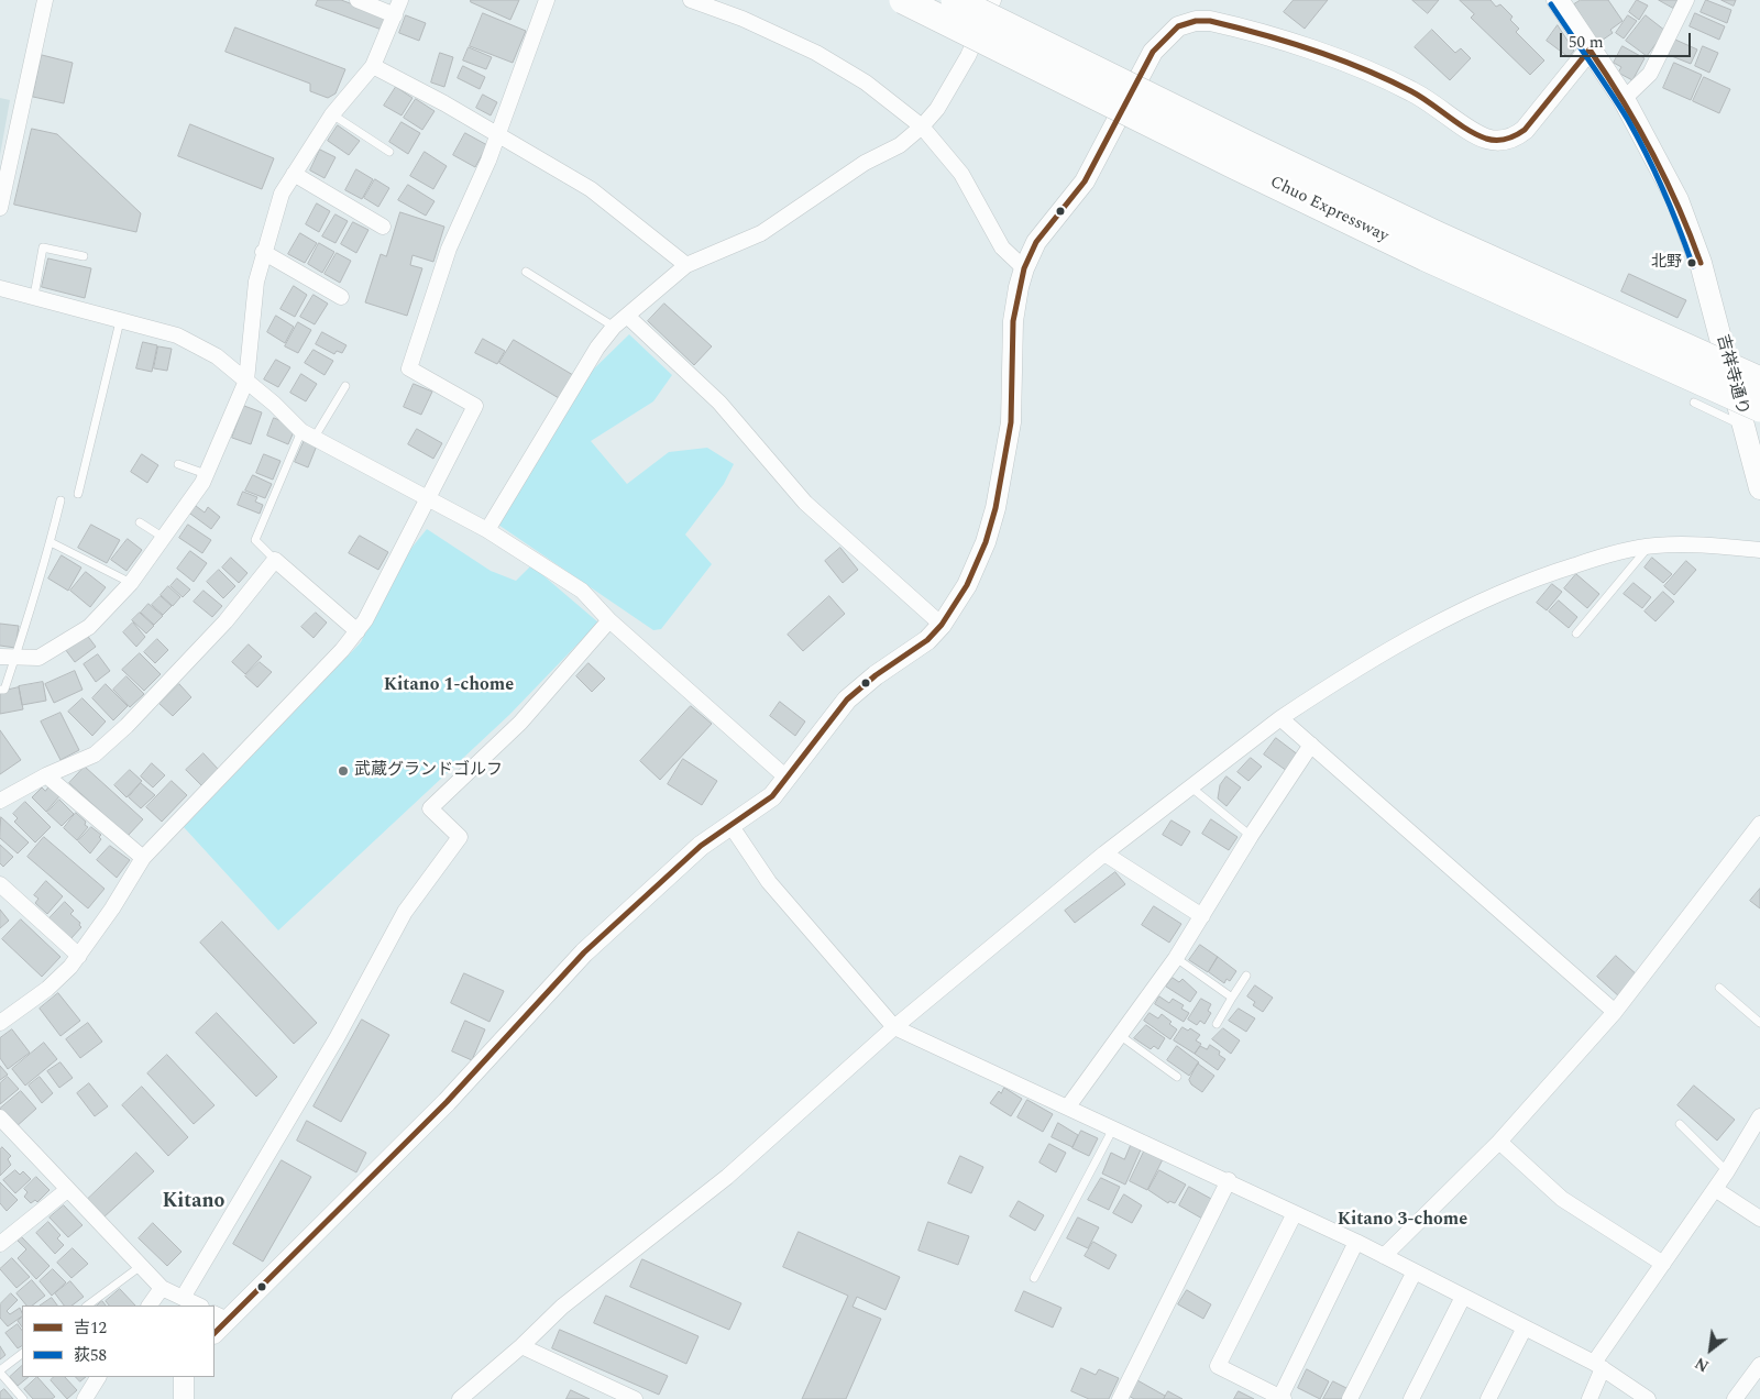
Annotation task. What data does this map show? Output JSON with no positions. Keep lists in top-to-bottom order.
{
  "streets": {
    "highway": ["Chuo Expressway"],
    "main road": ["吉祥寺通り"]
  },
  "crossings": [
    ["Chuo Expressway", "吉祥寺通り"]
  ],
  "districts": ["Kitano 1-chome", "Kitano", "Kitano 3-chome"],
  "places": ["北野", "武蔵グランドゴルフ"],
  "lines": ["transit line 荻58", "transit line 吉12"],
  "legend": ["吉12", "荻58"],
  "scale_bar": "50 m",
  "north": "bottom left"
}
